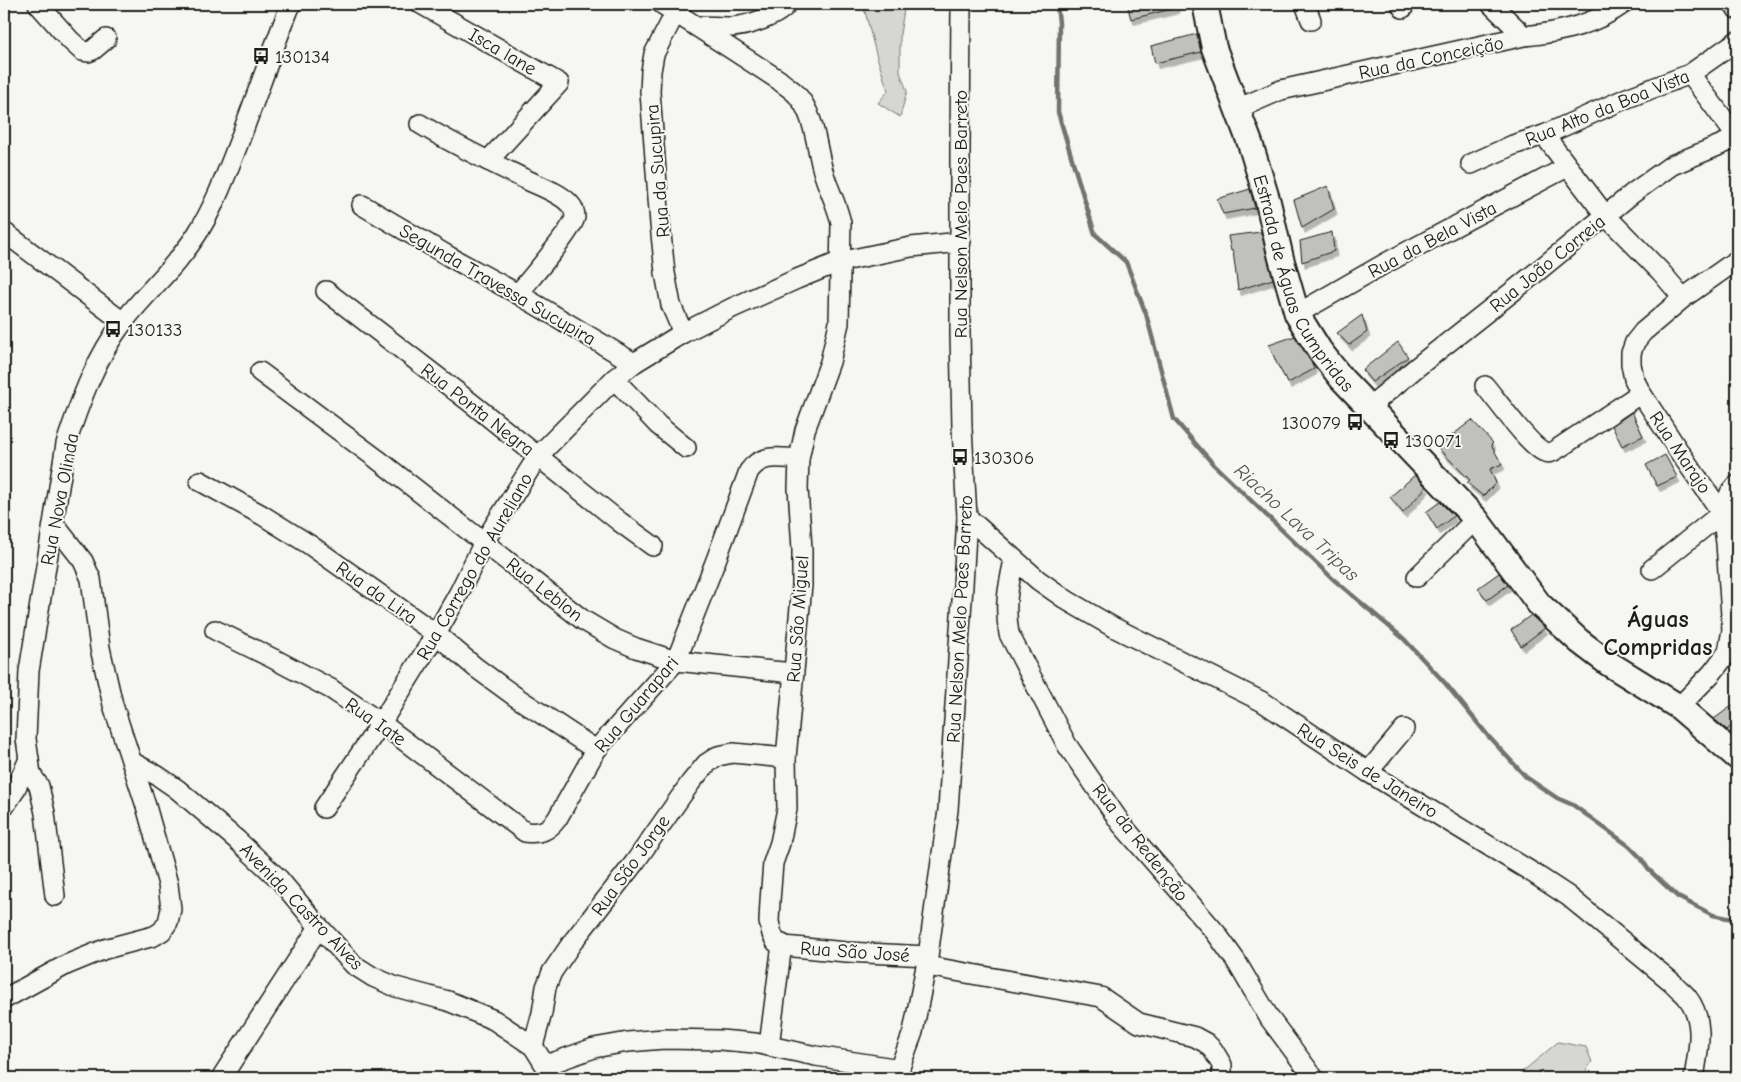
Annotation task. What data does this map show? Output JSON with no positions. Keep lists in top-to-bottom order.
{
  "streets": {
    "main road": ["Estrada de Águas Cumpridas"],
    "street": [
      "Isca lane",
      "Rua da Conceição",
      "Rua Alto da Boa Vista",
      "Rua da Sucupira",
      "Rua Nelson Melo Paes Barreto",
      "Rua da Bela Vista",
      "Rua João Correia",
      "Segunda Travessa Sucupira",
      "Rua Ponta Negra",
      "Rua Marajo",
      "Rua Nova Olinda",
      "Rua Corrego do Aureliano",
      "Rua Leblon",
      "Rua da Lira",
      "Rua São Miguel",
      "Rua Guarapari",
      "Rua Iate",
      "Rua Seis de Janeiro",
      "Rua da Redenção",
      "Rua São Jorge",
      "Avenida Castro Alves",
      "Rua São José"
    ]
  },
  "crossings": [
    ["Rua da Conceição", "Estrada de Águas Cumpridas"],
    ["Rua da Sucupira", "Rua Corrego do Aureliano"],
    ["Rua da Sucupira", "Rua São Miguel"],
    ["Rua Nelson Melo Paes Barreto", "Rua Corrego do Aureliano"],
    ["Rua Nelson Melo Paes Barreto", "Rua Seis de Janeiro"],
    ["Rua Nelson Melo Paes Barreto", "Rua São José"],
    ["Rua da Bela Vista", "Estrada de Águas Cumpridas"],
    ["Rua João Correia", "Estrada de Águas Cumpridas"],
    ["Estrada de Águas Cumpridas", "Rua Marajo"],
    ["Segunda Travessa Sucupira", "Rua Corrego do Aureliano"],
    ["Rua Ponta Negra", "Rua Corrego do Aureliano"],
    ["Rua Corrego do Aureliano", "Rua Leblon"],
    ["Rua Corrego do Aureliano", "Rua da Lira"],
    ["Rua Corrego do Aureliano", "Rua São Miguel"],
    ["Rua Corrego do Aureliano", "Rua Iate"],
    ["Rua Leblon", "Rua São Miguel"],
    ["Rua Leblon", "Rua Guarapari"],
    ["Rua da Lira", "Rua Guarapari"],
    ["Rua São Miguel", "Rua Guarapari"],
    ["Rua São Miguel", "Rua São Jorge"],
    ["Rua São Miguel", "Rua São José"],
    ["Rua Guarapari", "Rua Iate"],
    ["Rua Seis de Janeiro", "Rua da Redenção"],
    ["Rua São Jorge", "Avenida Castro Alves"]
  ],
  "districts": ["Águas Compridas"],
  "water": ["Riacho Lava Tripas"],
  "places": {
    "bus stop": [
      "130134",
      "130133",
      "130079",
      "130071",
      "130306"
    ]
  }
}
